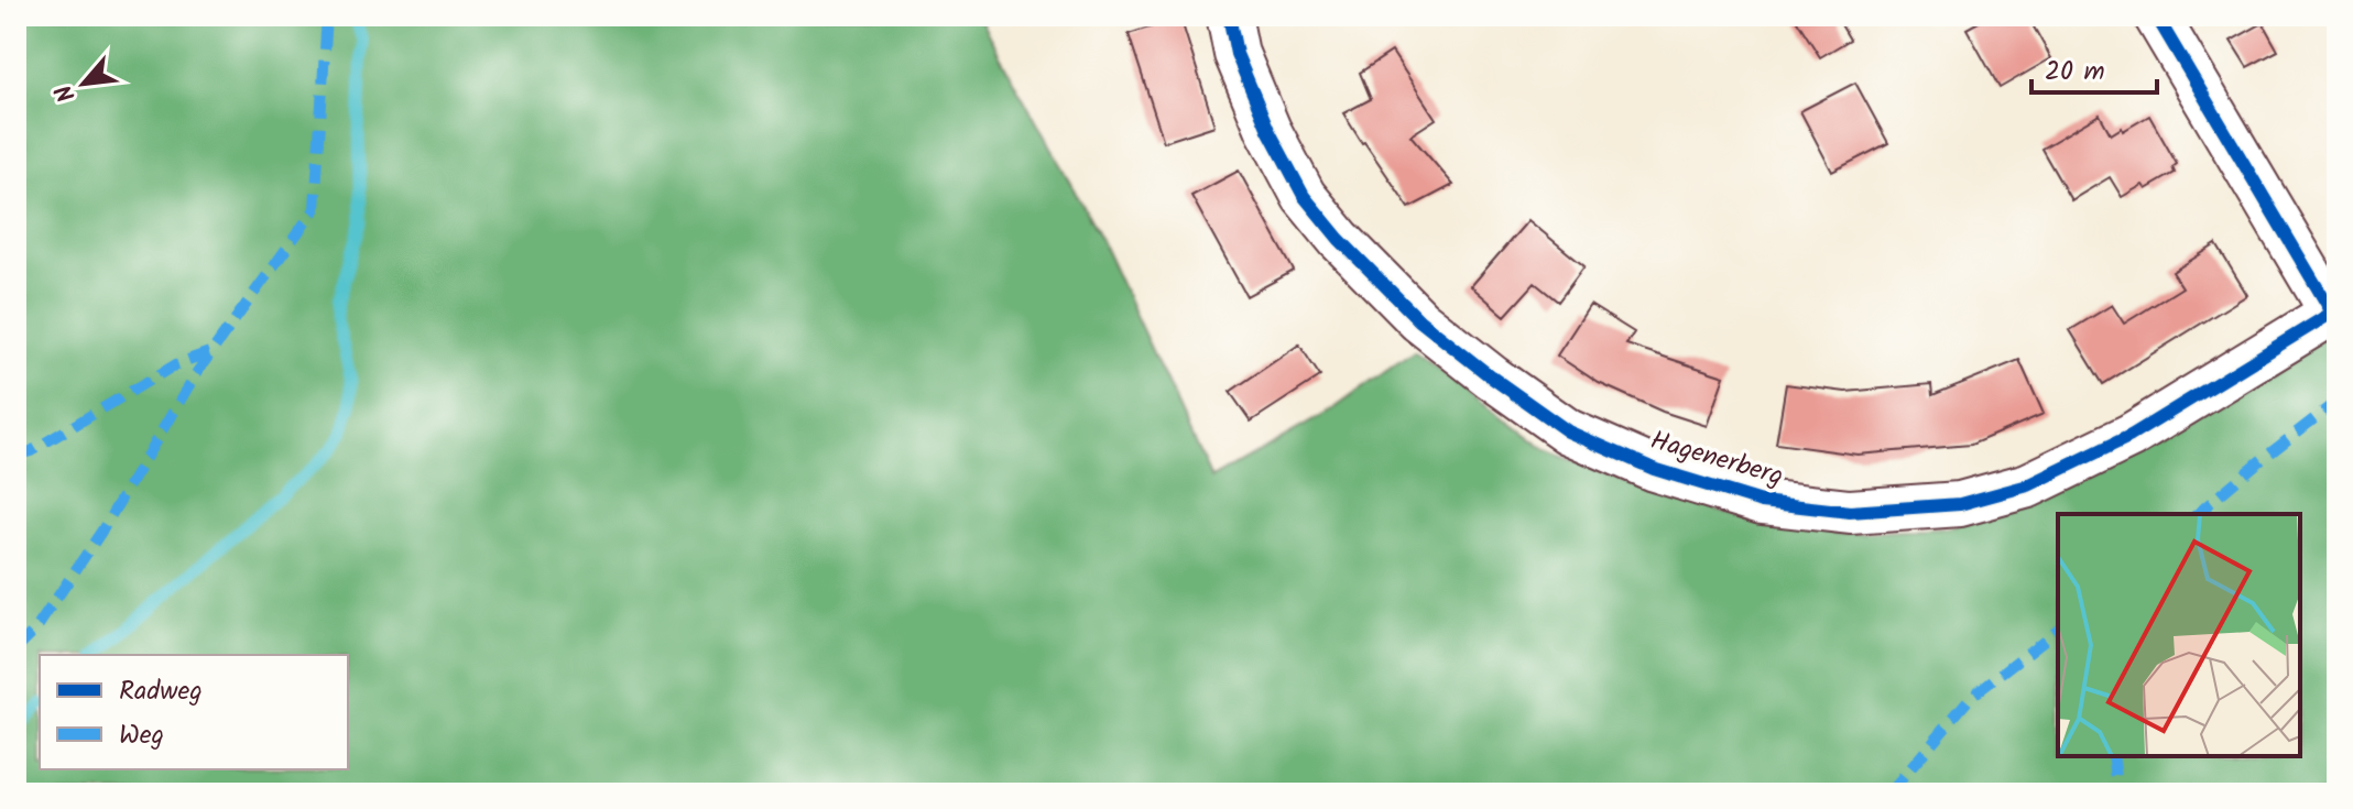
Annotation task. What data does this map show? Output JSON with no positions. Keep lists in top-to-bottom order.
{
  "streets": {
    "street": ["Hagenerberg"]
  },
  "legend": ["Radweg", "Weg"],
  "scale_bar": "20 m",
  "north": "bottom left"
}
